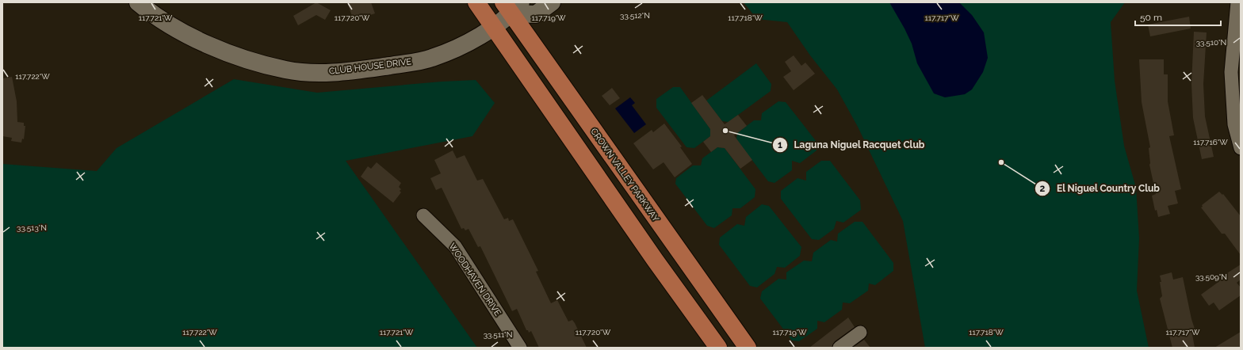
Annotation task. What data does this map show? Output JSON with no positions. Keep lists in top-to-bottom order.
{
  "streets": {
    "main road": ["CROWN VALLEY PARKWAY"],
    "street": ["CLUB HOUSE DRIVE", "WOODHAVEN DRIVE"]
  },
  "crossings": [
    ["CLUB HOUSE DRIVE", "CROWN VALLEY PARKWAY"]
  ],
  "places": ["Laguna Niguel Racquet Club", "El Niguel Country Club"],
  "scale_bar": "50 m",
  "coordinates": [
    "33.512°N",
    "117.721°W",
    "117.720°W",
    "117.719°W",
    "117.718°W",
    "117.717°W",
    "33.510°N",
    "117.722°W",
    "117.716°W",
    "33.513°N",
    "33.509°N",
    "33.511°N"
  ]
}
